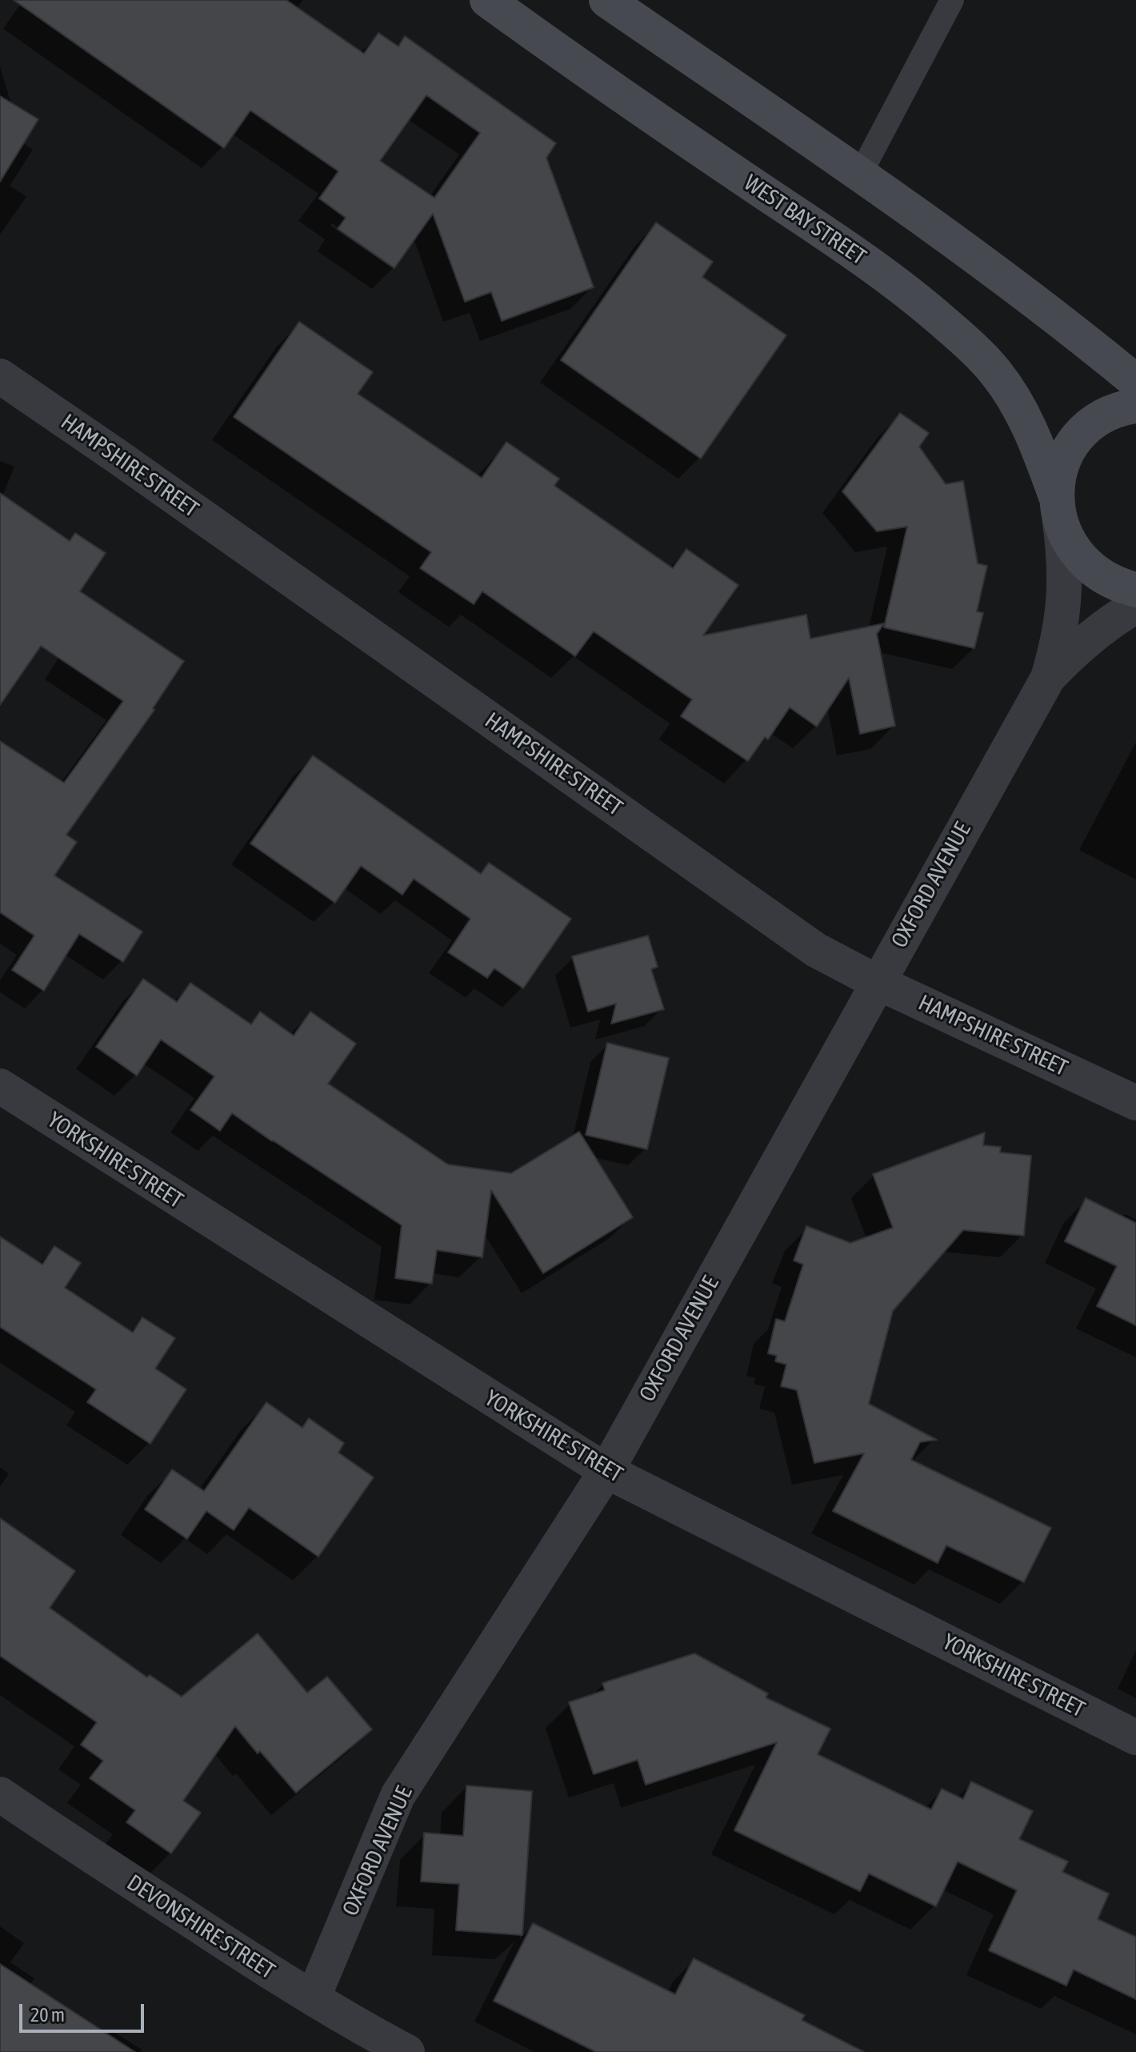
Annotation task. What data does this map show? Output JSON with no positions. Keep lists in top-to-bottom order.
{
  "streets": {
    "main road": ["WEST BAY STREET"],
    "street": [
      "HAMPSHIRE STREET",
      "OXFORD AVENUE",
      "YORKSHIRE STREET",
      "DEVONSHIRE STREET"
    ]
  },
  "crossings": [
    ["WEST BAY STREET", "OXFORD AVENUE"],
    ["HAMPSHIRE STREET", "OXFORD AVENUE"],
    ["OXFORD AVENUE", "YORKSHIRE STREET"],
    ["OXFORD AVENUE", "DEVONSHIRE STREET"]
  ],
  "scale_bar": "20 m"
}
